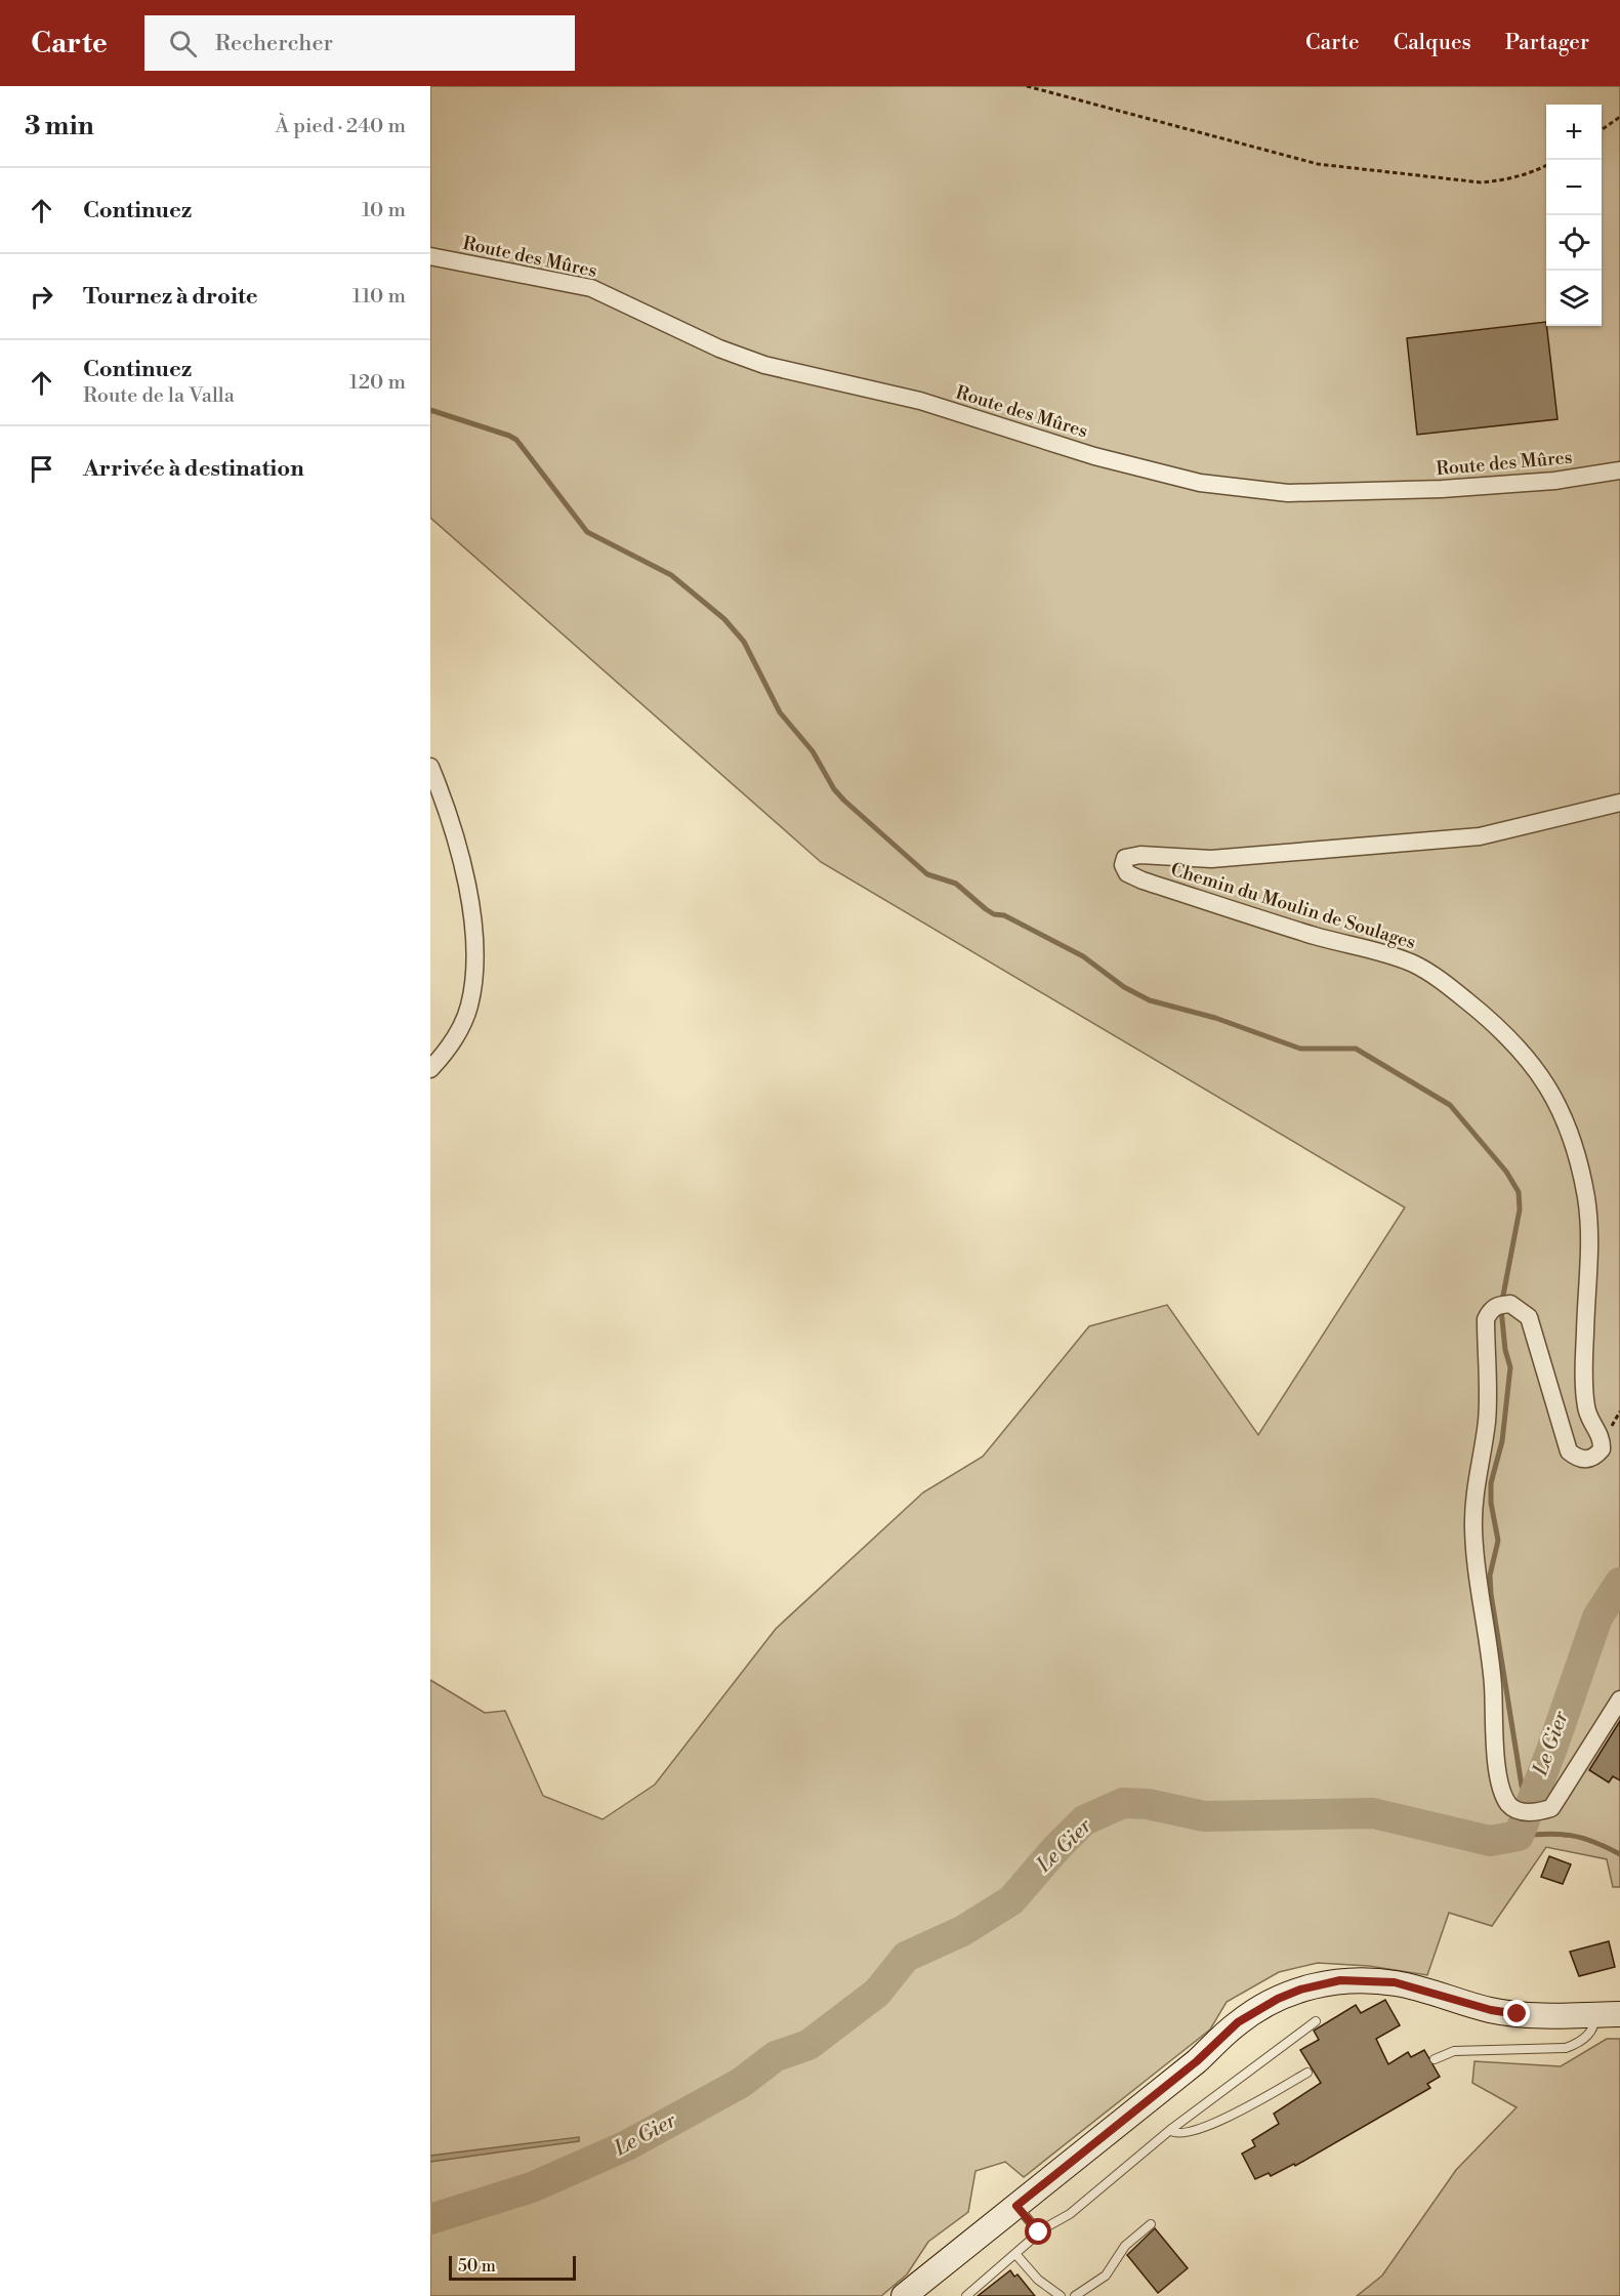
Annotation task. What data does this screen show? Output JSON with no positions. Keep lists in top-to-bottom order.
{
  "streets": {
    "street": ["Route des Mûres", "Chemin du Moulin de Soulages"]
  },
  "water": ["Le Gier"],
  "scale_bar": "50 m",
  "page": {
    "header": "Carte",
    "search": "Rechercher",
    "nav": ["Carte", "Calques", "Partager"],
    "heading": ["3 min", "À pied · 240 m"],
    "map_buttons": ["+", "−"],
    "list": [
      ["Continuez", "10 m"],
      ["Tournez à droite", "110 m"],
      ["Continuez", "Route de la Valla", "120 m"],
      "Arrivée à destination"
    ],
    "scale": "50 m"
  }
}
